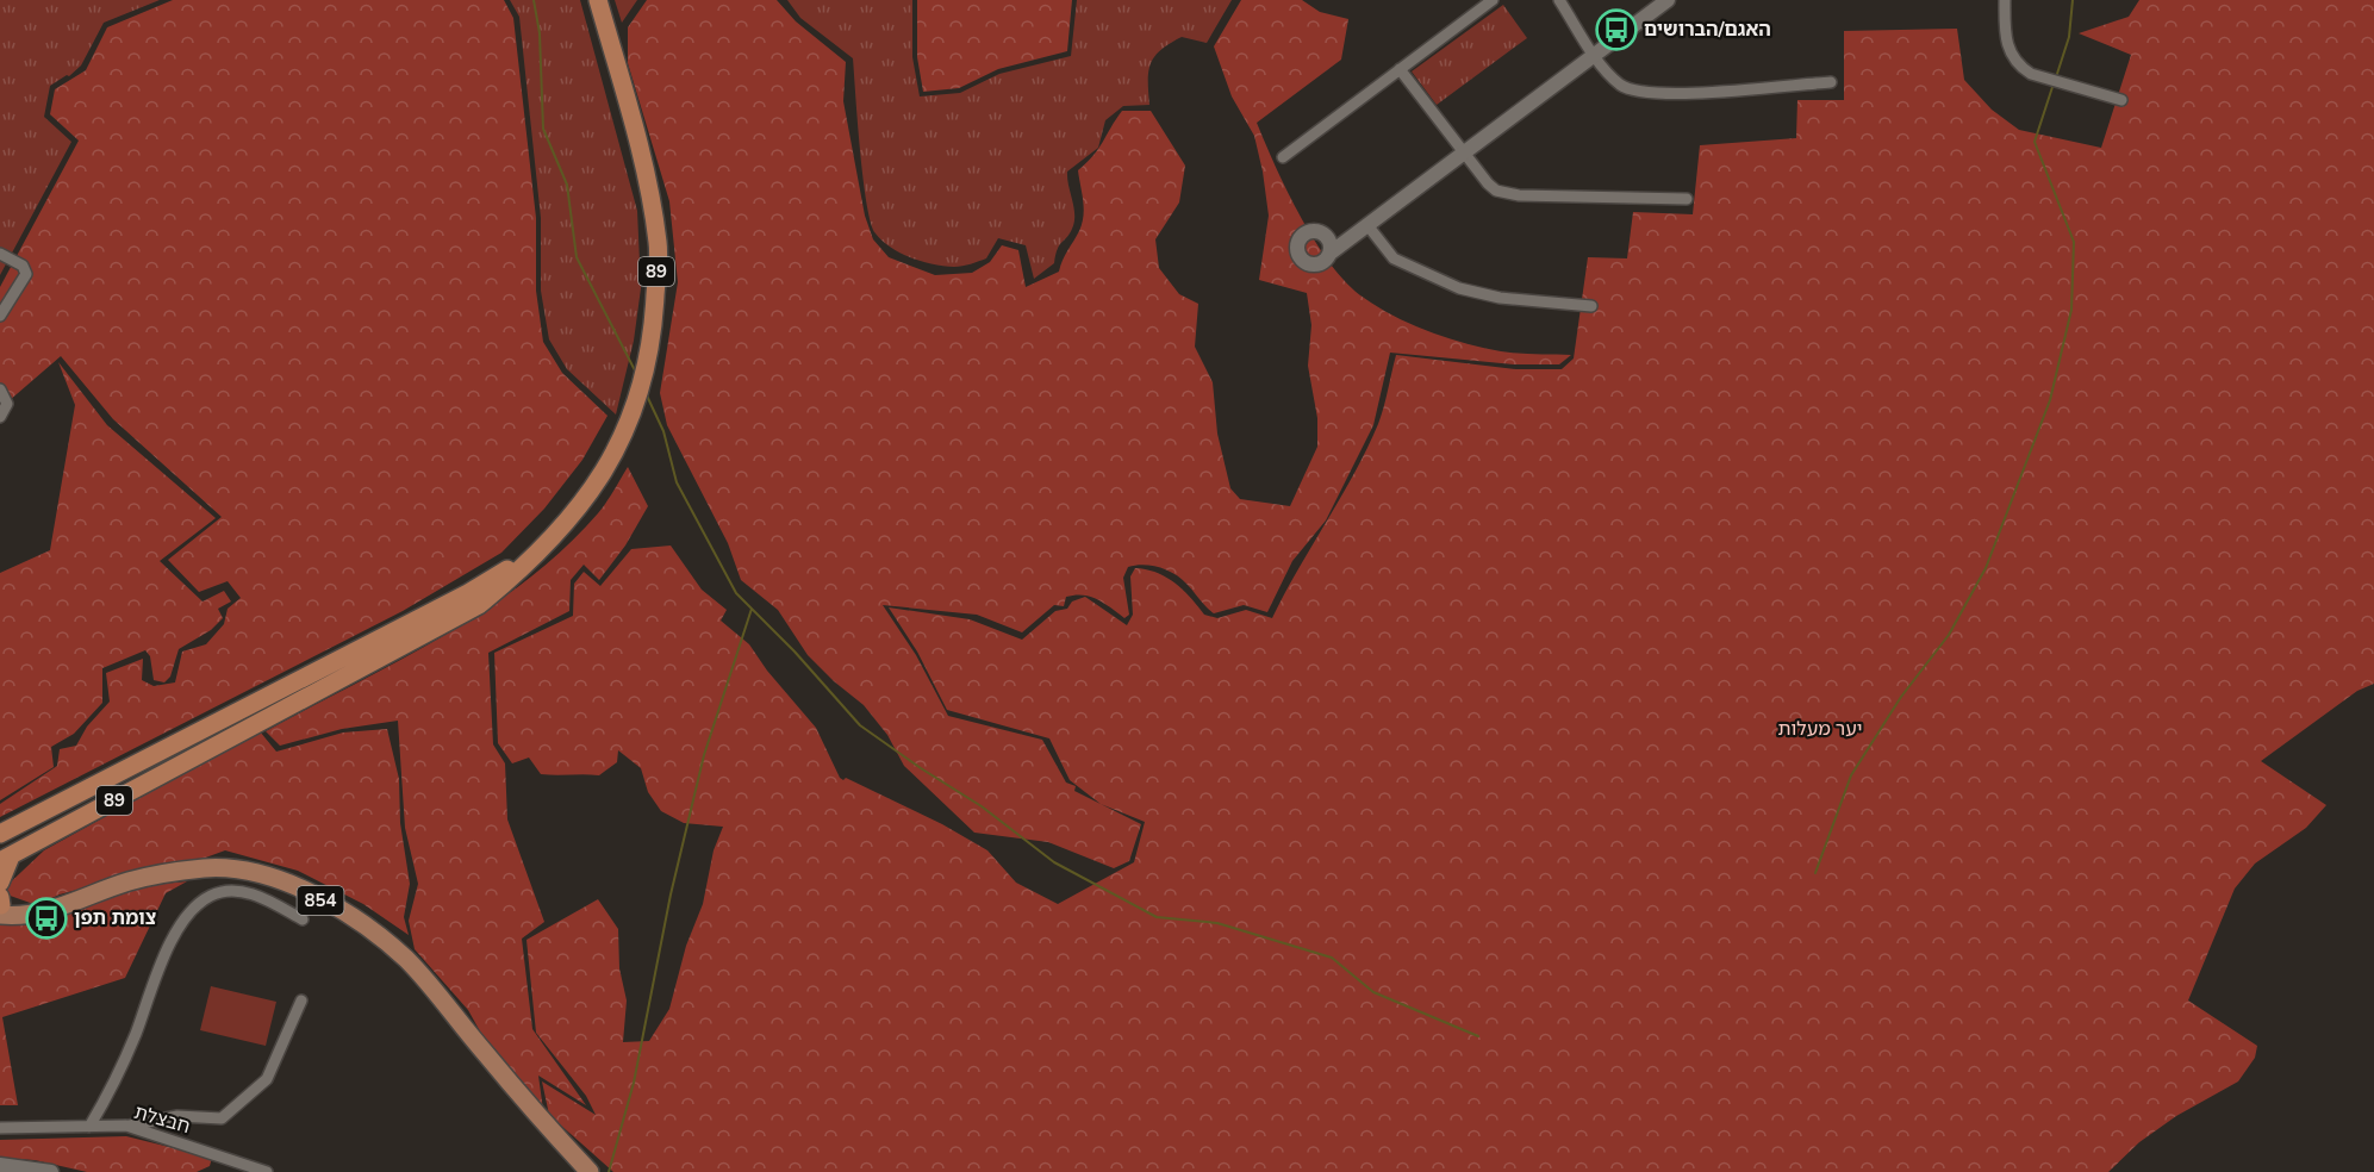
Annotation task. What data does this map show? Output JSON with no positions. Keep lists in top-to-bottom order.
{
  "streets": {
    "highway": ["89"],
    "main road": ["854"],
    "street": ["חבצלת"]
  },
  "parks": ["יער מעלות"],
  "places": {
    "bus stop": ["האגם/הברושים", "צומת תפן"]
  }
}
